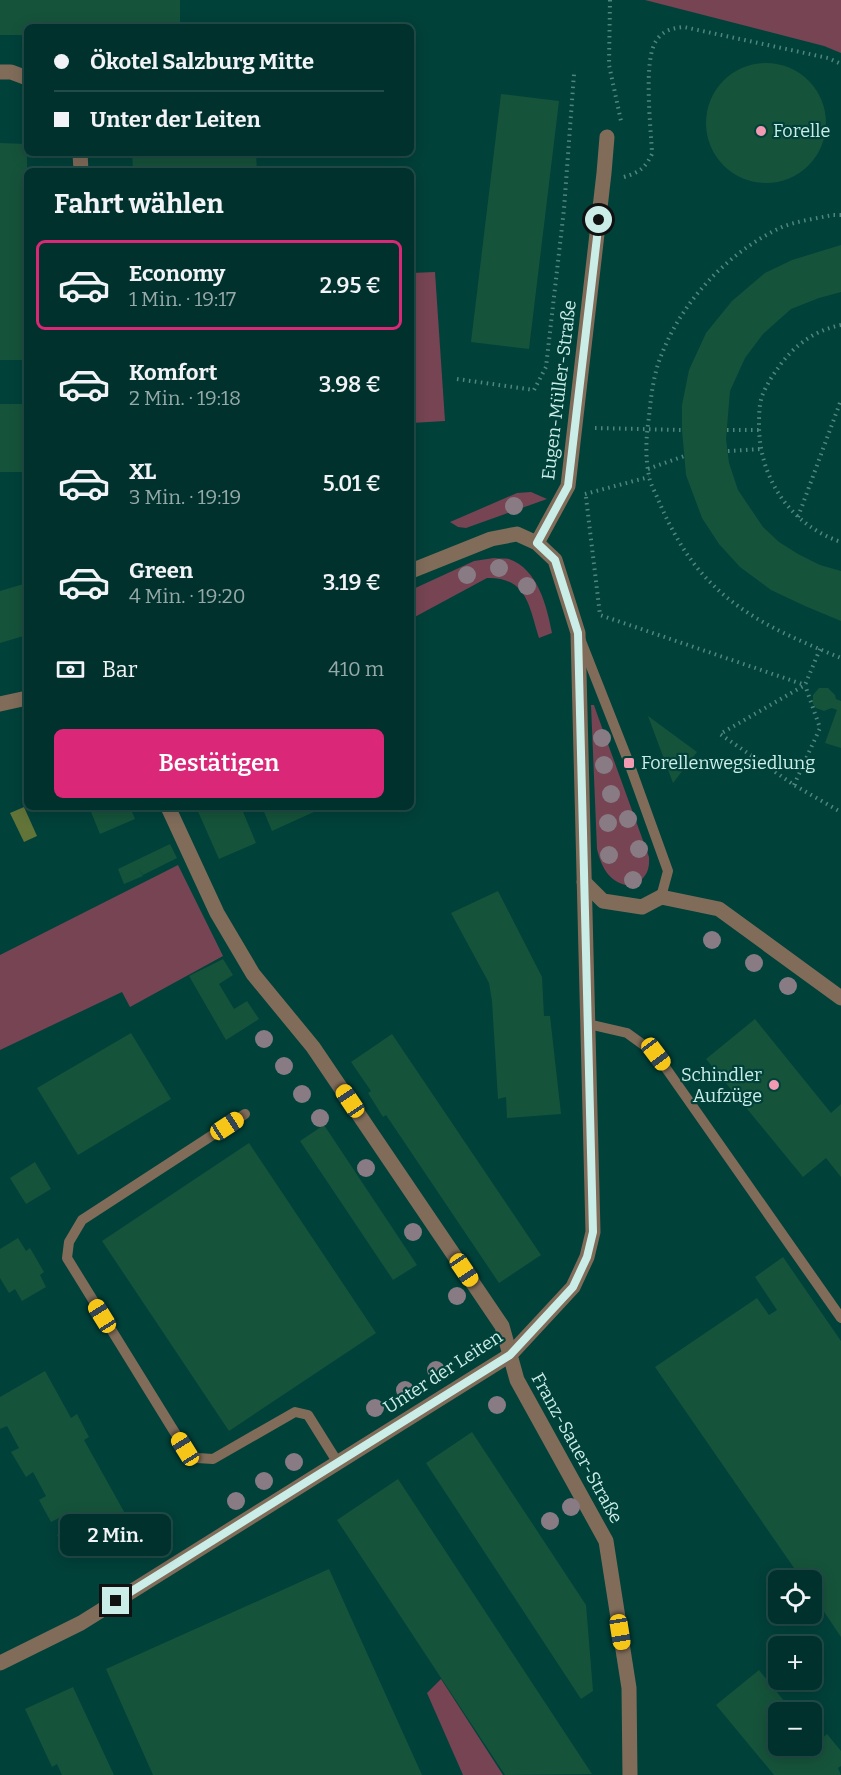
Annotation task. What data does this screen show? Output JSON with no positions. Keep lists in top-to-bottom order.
{
  "streets": {
    "street": ["Eugen-Müller-Straße", "Unter der Leiten", "Franz-Sauer-Straße"]
  },
  "crossings": [
    ["Unter der Leiten", "Franz-Sauer-Straße"]
  ],
  "places": {
    "other": ["Forelle", "Schindler Aufzüge"],
    "transit": ["Forellenwegsiedlung"]
  },
  "page": {
    "banner": ["Ökotel Salzburg Mitte", "Unter der Leiten"],
    "heading": "Fahrt wählen",
    "list": [
      {
        "name": "Economy",
        "note": "1 Min. · 19:17",
        "value": "2.95 €"
      },
      {
        "name": "Komfort",
        "note": "2 Min. · 19:18",
        "value": "3.98 €"
      },
      {
        "name": "XL",
        "note": "3 Min. · 19:19",
        "value": "5.01 €"
      },
      {
        "name": "Green",
        "note": "4 Min. · 19:20",
        "value": "3.19 €"
      }
    ],
    "pay": ["Bar", "410 m"],
    "buttons": "Bestätigen",
    "bubble": "2 Min.",
    "map_buttons": ["+", "−"]
  }
}
